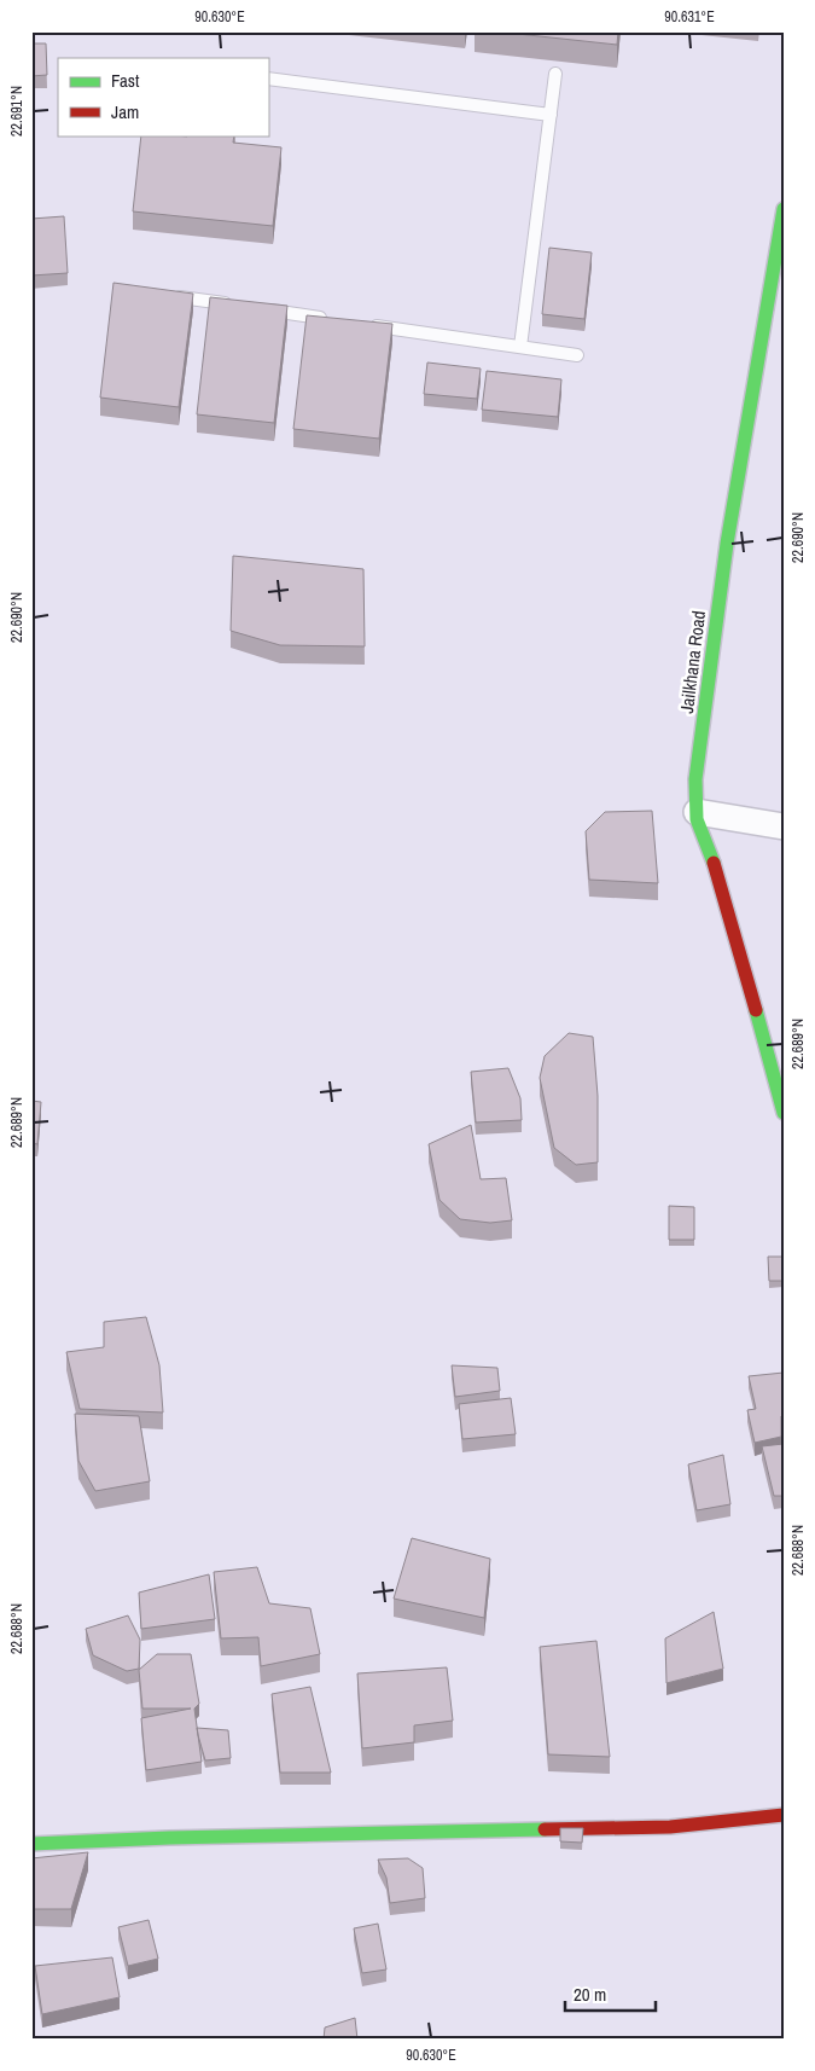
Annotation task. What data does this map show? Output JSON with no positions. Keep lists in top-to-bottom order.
{
  "streets": {
    "street": ["Jailkhana Road"]
  },
  "legend": ["Fast", "Jam"],
  "scale_bar": "20 m",
  "coordinates": [
    "90.630°E",
    "90.631°E",
    "22.691°N",
    "22.690°N",
    "22.689°N",
    "22.688°N"
  ]
}
